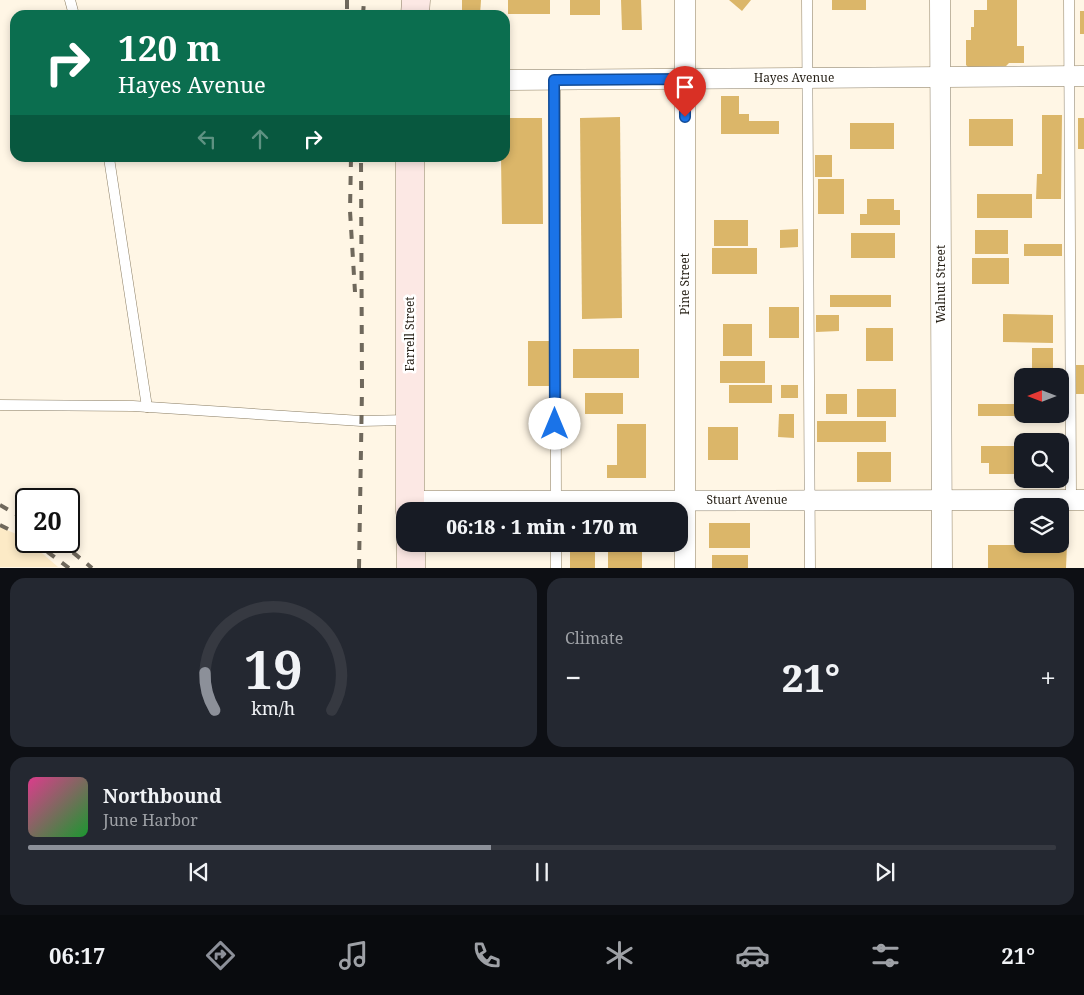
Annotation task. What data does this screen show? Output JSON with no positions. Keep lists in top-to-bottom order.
{
  "streets": {
    "main road": ["Farrell Street"],
    "street": [
      "Hayes Avenue",
      "Pine Street",
      "Walnut Street",
      "Stuart Avenue"
    ]
  },
  "crossings": [
    ["Hayes Avenue", "Pine Street"],
    ["Hayes Avenue", "Walnut Street"],
    ["Pine Street", "Stuart Avenue"],
    ["Walnut Street", "Stuart Avenue"]
  ],
  "north": "left",
  "page": {
    "turn": ["120 m", "Hayes Avenue"],
    "limit": "20",
    "trip": "06:18 · 1 min · 170 m",
    "tile": "Climate",
    "heat": ["−", "21°", "+"],
    "song": ["Northbound", "June Harbor"],
    "tabs": ["06:17", "21°"],
    "gauge": ["19", "km/h"]
  }
}
